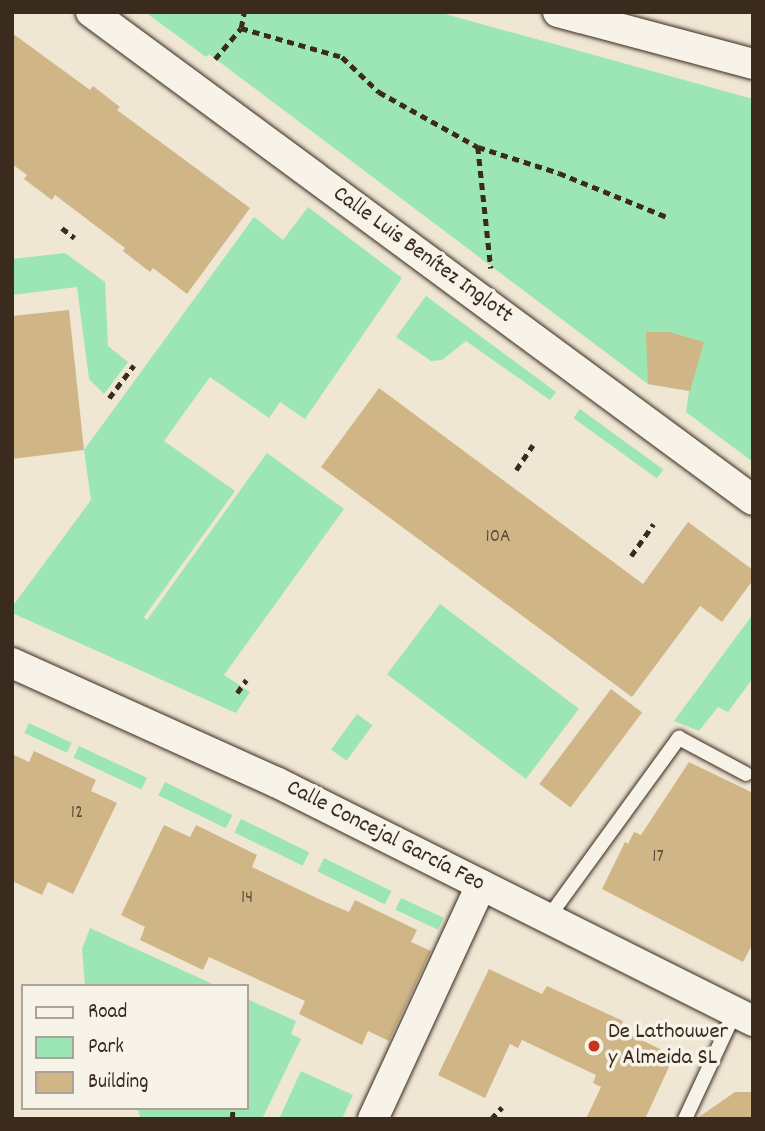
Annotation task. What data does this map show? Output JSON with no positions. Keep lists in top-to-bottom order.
{
  "streets": {
    "street": ["Calle Luis Benítez Inglott", "Calle Concejal García Feo"]
  },
  "places": ["De Lathouwer y Almeida SL"],
  "house_numbers": [
    "10A",
    "12",
    "17",
    "14"
  ],
  "legend": ["Road", "Park", "Building"]
}
